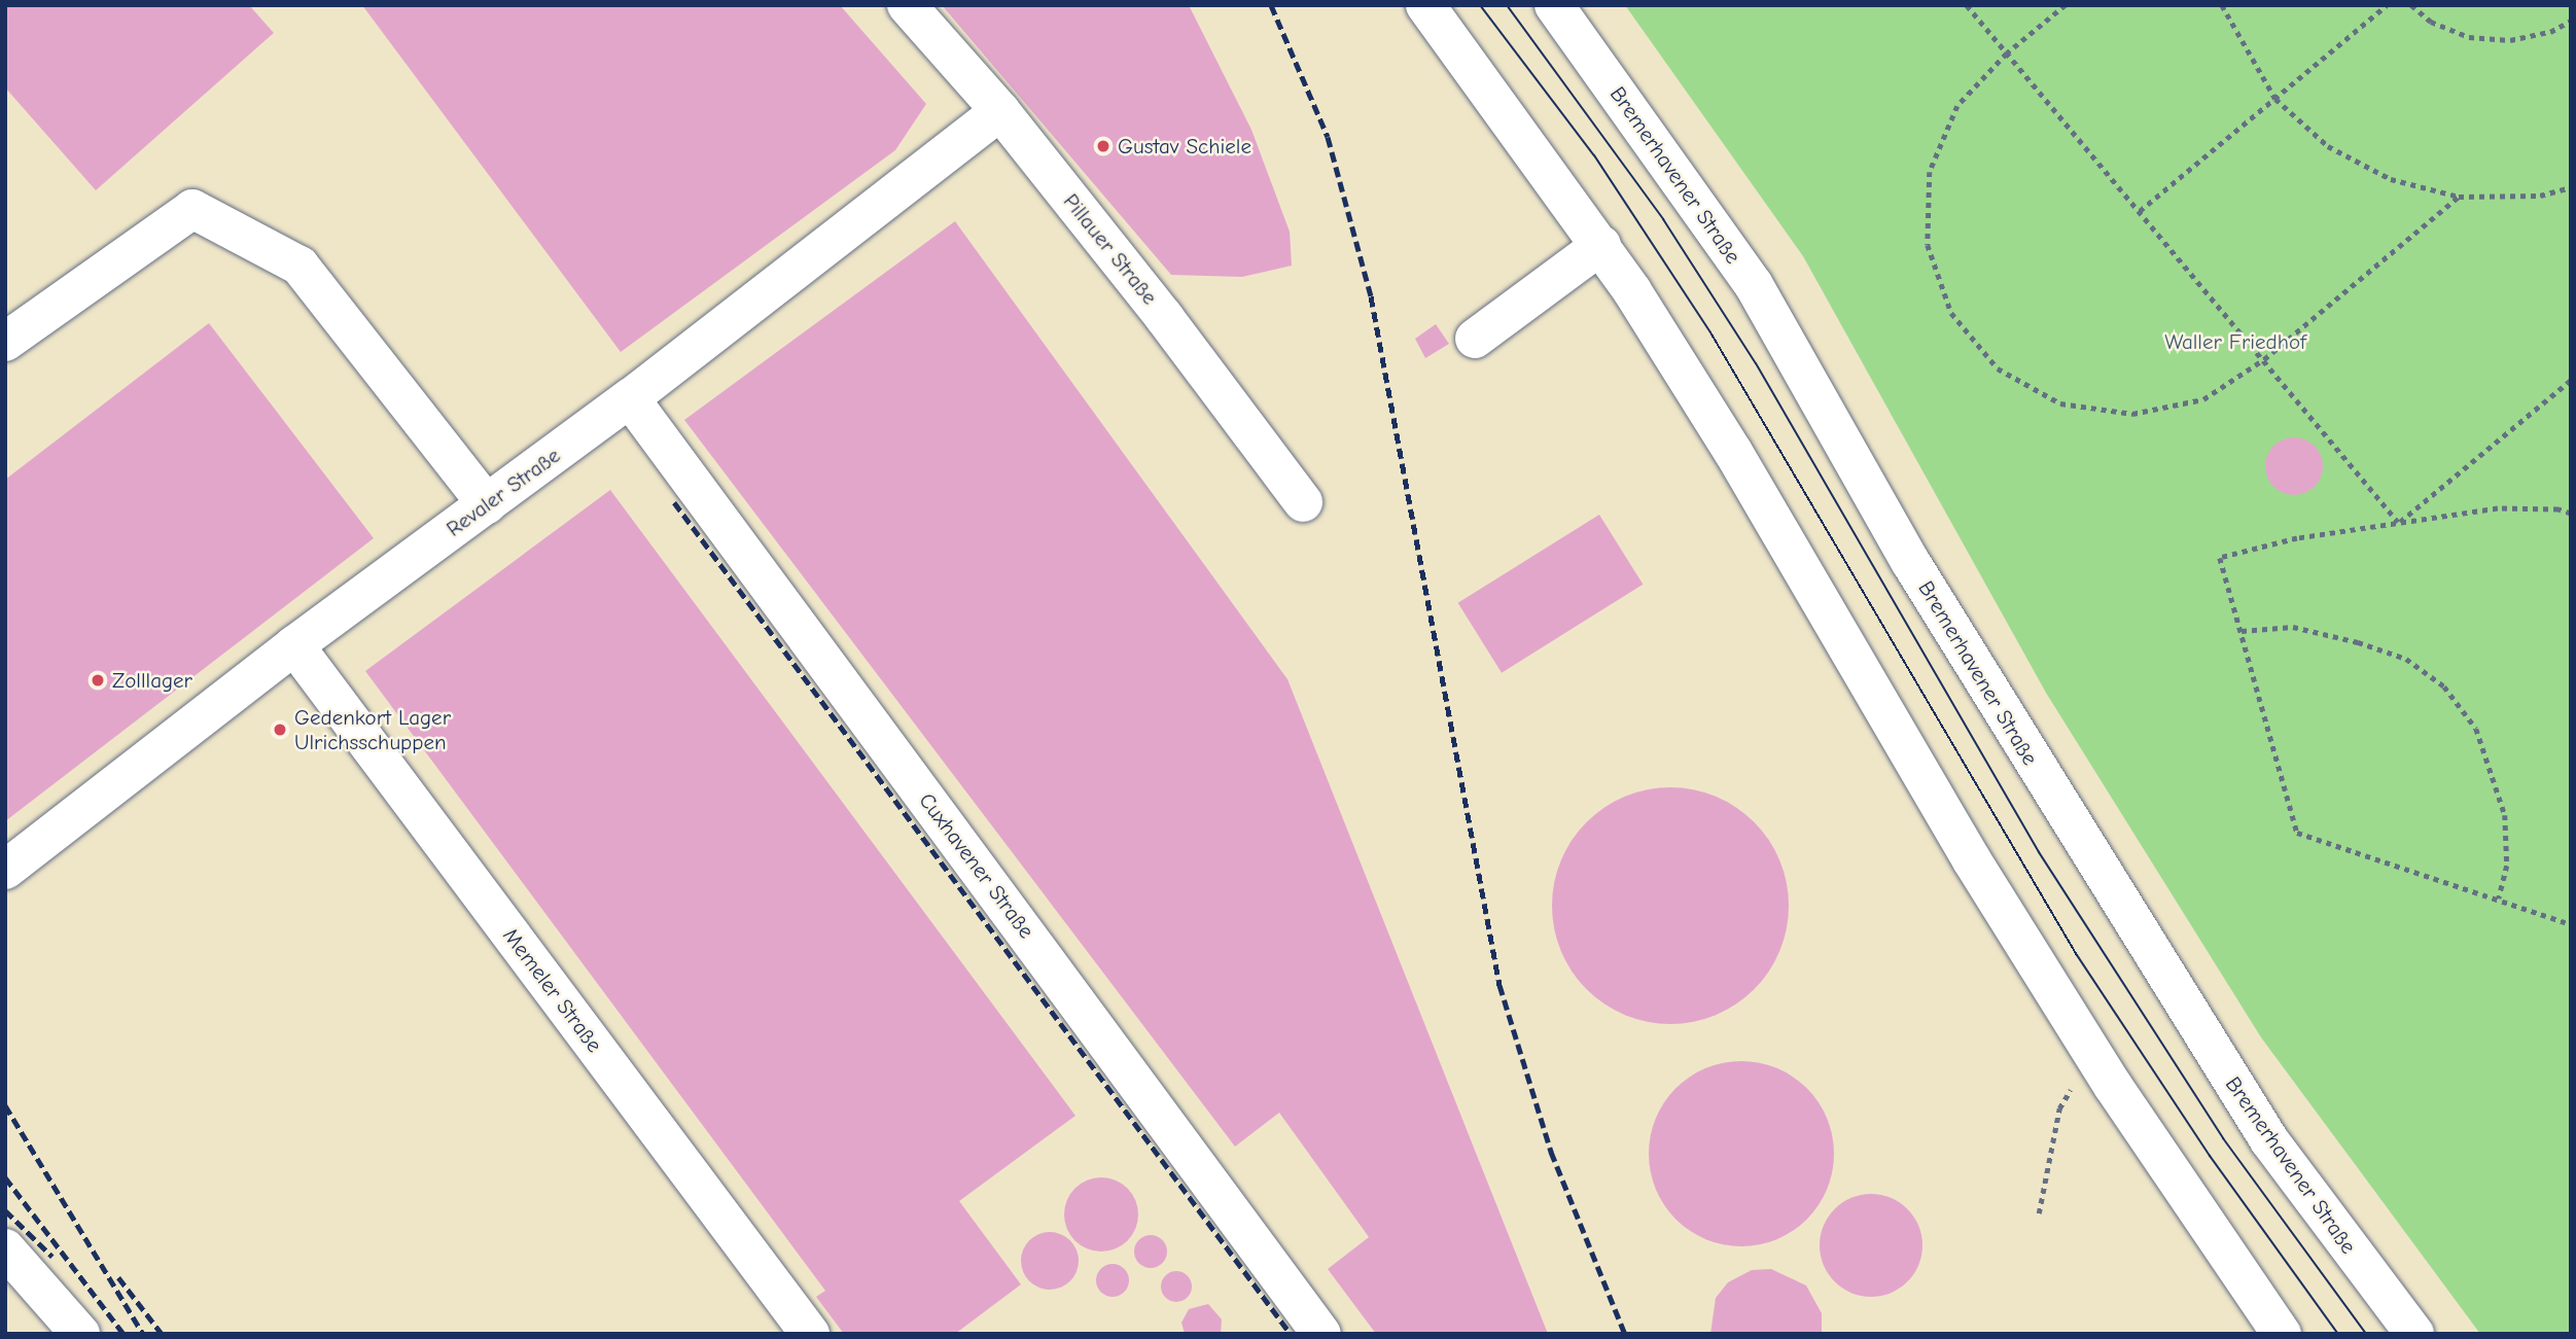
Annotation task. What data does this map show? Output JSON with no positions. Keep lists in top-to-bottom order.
{
  "streets": {
    "street": [
      "Bremerhavener Straße",
      "Pillauer Straße",
      "Revaler Straße",
      "Cuxhavener Straße",
      "Memeler Straße"
    ]
  },
  "crossings": [
    ["Pillauer Straße", "Revaler Straße"],
    ["Revaler Straße", "Cuxhavener Straße"],
    ["Revaler Straße", "Memeler Straße"]
  ],
  "parks": ["Waller Friedhof"],
  "places": ["Gustav Schiele", "Zolllager", "Gedenkort Lager Ulrichsschuppen"]
}
